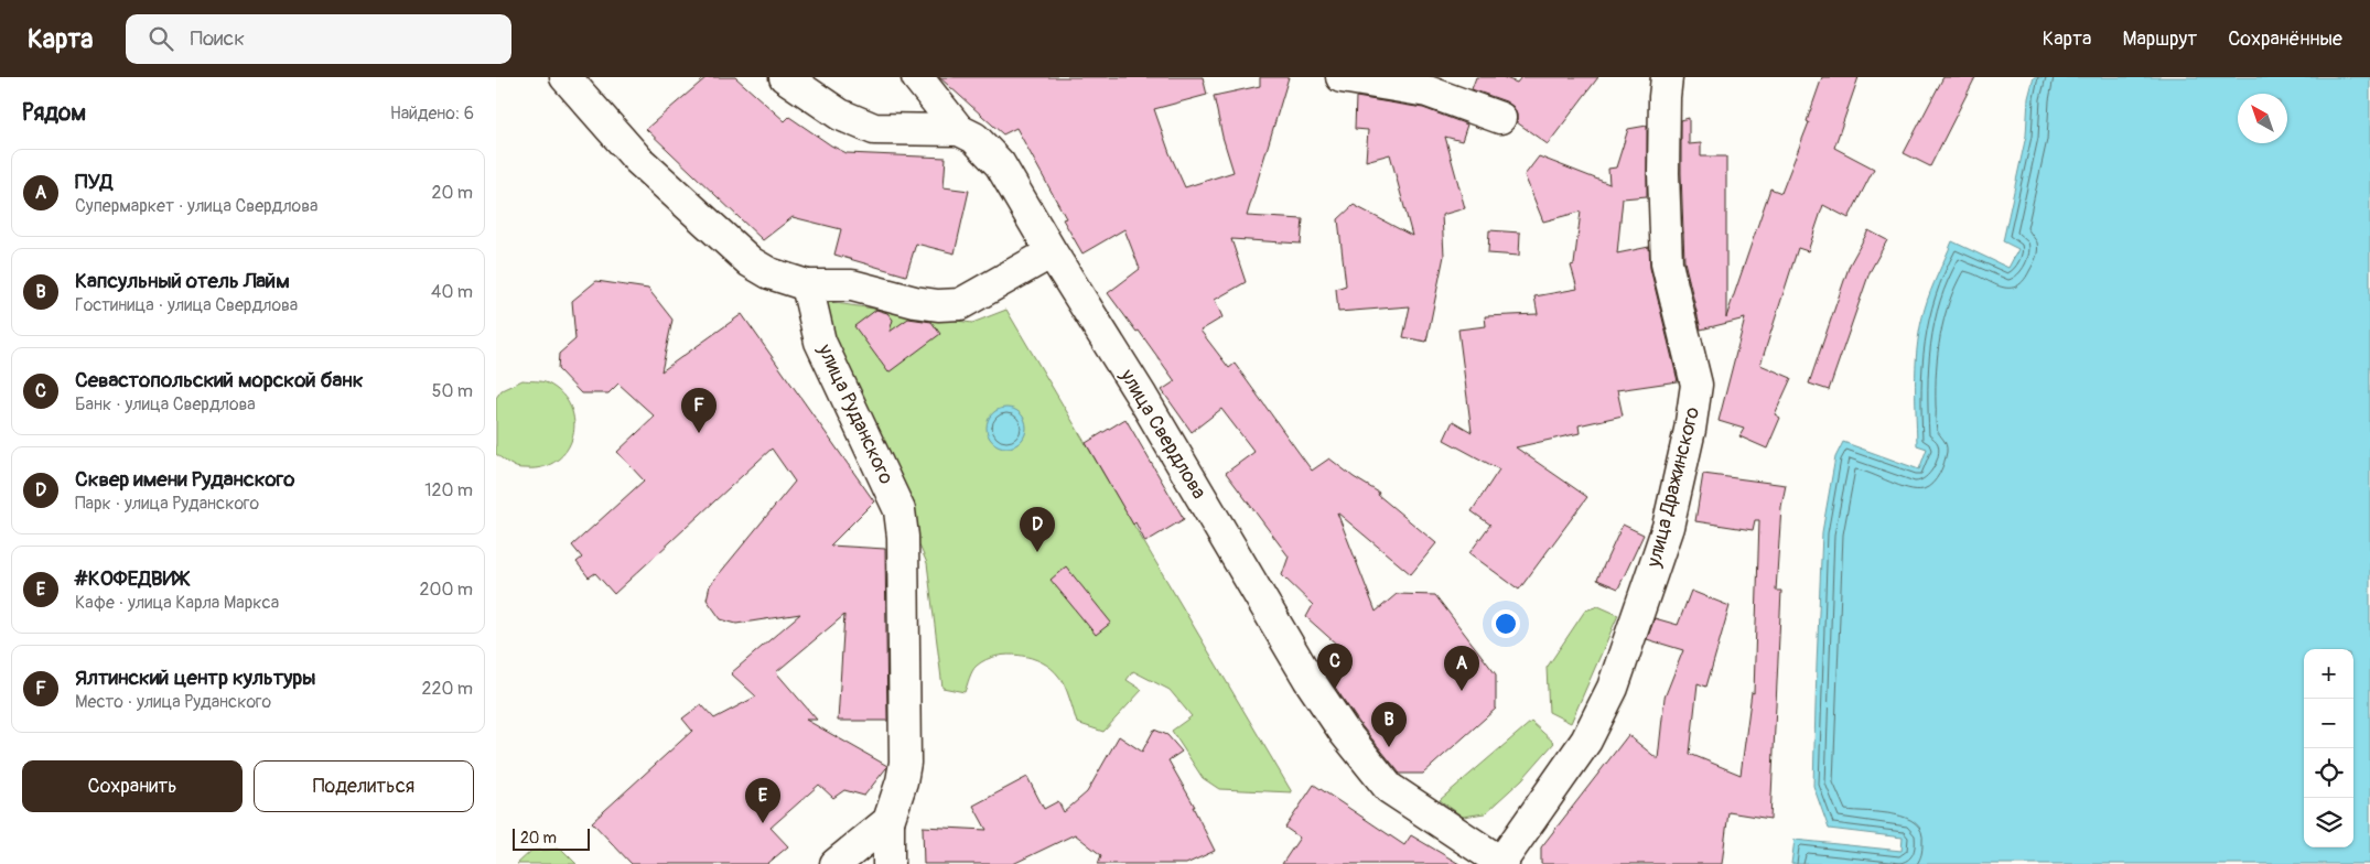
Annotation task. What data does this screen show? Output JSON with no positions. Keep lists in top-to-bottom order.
{
  "streets": {
    "main road": ["улица Руданского", "улица Свердлова", "улица Дражинского"]
  },
  "crossings": [
    ["улица Свердлова", "улица Дражинского"]
  ],
  "scale_bar": "20 m",
  "north": "top left",
  "page": {
    "header": "Карта",
    "search": "Поиск",
    "nav": ["Карта", "Маршрут", "Сохранённые"],
    "heading": ["Рядом", "Найдено: 6"],
    "list": [
      {
        "mark": "A",
        "name": "ПУД",
        "note": "Супермаркет · улица Свердлова",
        "value": "20 m"
      },
      {
        "mark": "B",
        "name": "Капсульный отель Лайм",
        "note": "Гостиница · улица Свердлова",
        "value": "40 m"
      },
      {
        "mark": "C",
        "name": "Севастопольский морской банк",
        "note": "Банк · улица Свердлова",
        "value": "50 m"
      },
      {
        "mark": "D",
        "name": "Сквер имени Руданского",
        "note": "Парк · улица Руданского",
        "value": "120 m"
      },
      {
        "mark": "E",
        "name": "#КОФЕДВИЖ",
        "note": "Кафе · улица Карла Маркса",
        "value": "200 m"
      },
      {
        "mark": "F",
        "name": "Ялтинский центр культуры",
        "note": "Место · улица Руданского",
        "value": "220 m"
      }
    ],
    "pins": [
      "F",
      "D",
      "C",
      "A",
      "B",
      "E"
    ],
    "map_buttons": ["+", "−"],
    "buttons": ["Сохранить", "Поделиться"],
    "scale": "20 m"
  }
}
